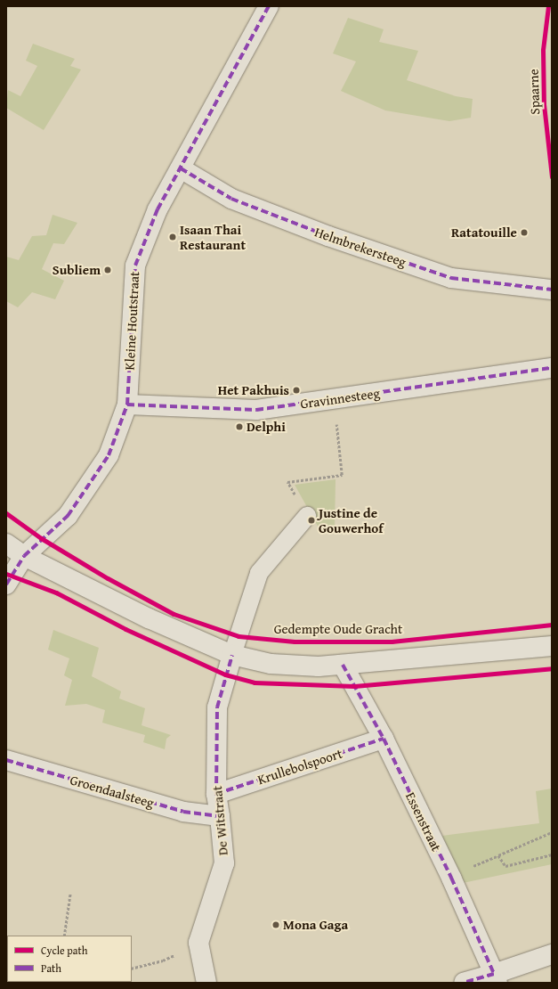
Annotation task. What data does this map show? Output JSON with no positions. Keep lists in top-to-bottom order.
{
  "streets": {
    "street": [
      "Helmbrekersteeg",
      "Kleine Houtstraat",
      "Gravinnesteeg",
      "Krullebolspoort",
      "Groendaalsteeg",
      "De Witstraat",
      "Essenstraat"
    ],
    "cycle path": ["Spaarne", "Gedempte Oude Gracht"]
  },
  "crossings": [
    ["Helmbrekersteeg", "Kleine Houtstraat"],
    ["Kleine Houtstraat", "Gravinnesteeg"],
    ["Krullebolspoort", "De Witstraat"],
    ["Krullebolspoort", "Essenstraat"],
    ["Groendaalsteeg", "De Witstraat"]
  ],
  "places": [
    "Ratatouille",
    "Isaan Thai Restaurant",
    "Subliem",
    "Het Pakhuis",
    "Delphi",
    "Justine de Gouwerhof",
    "Mona Gaga"
  ],
  "legend": ["Cycle path", "Path"]
}
